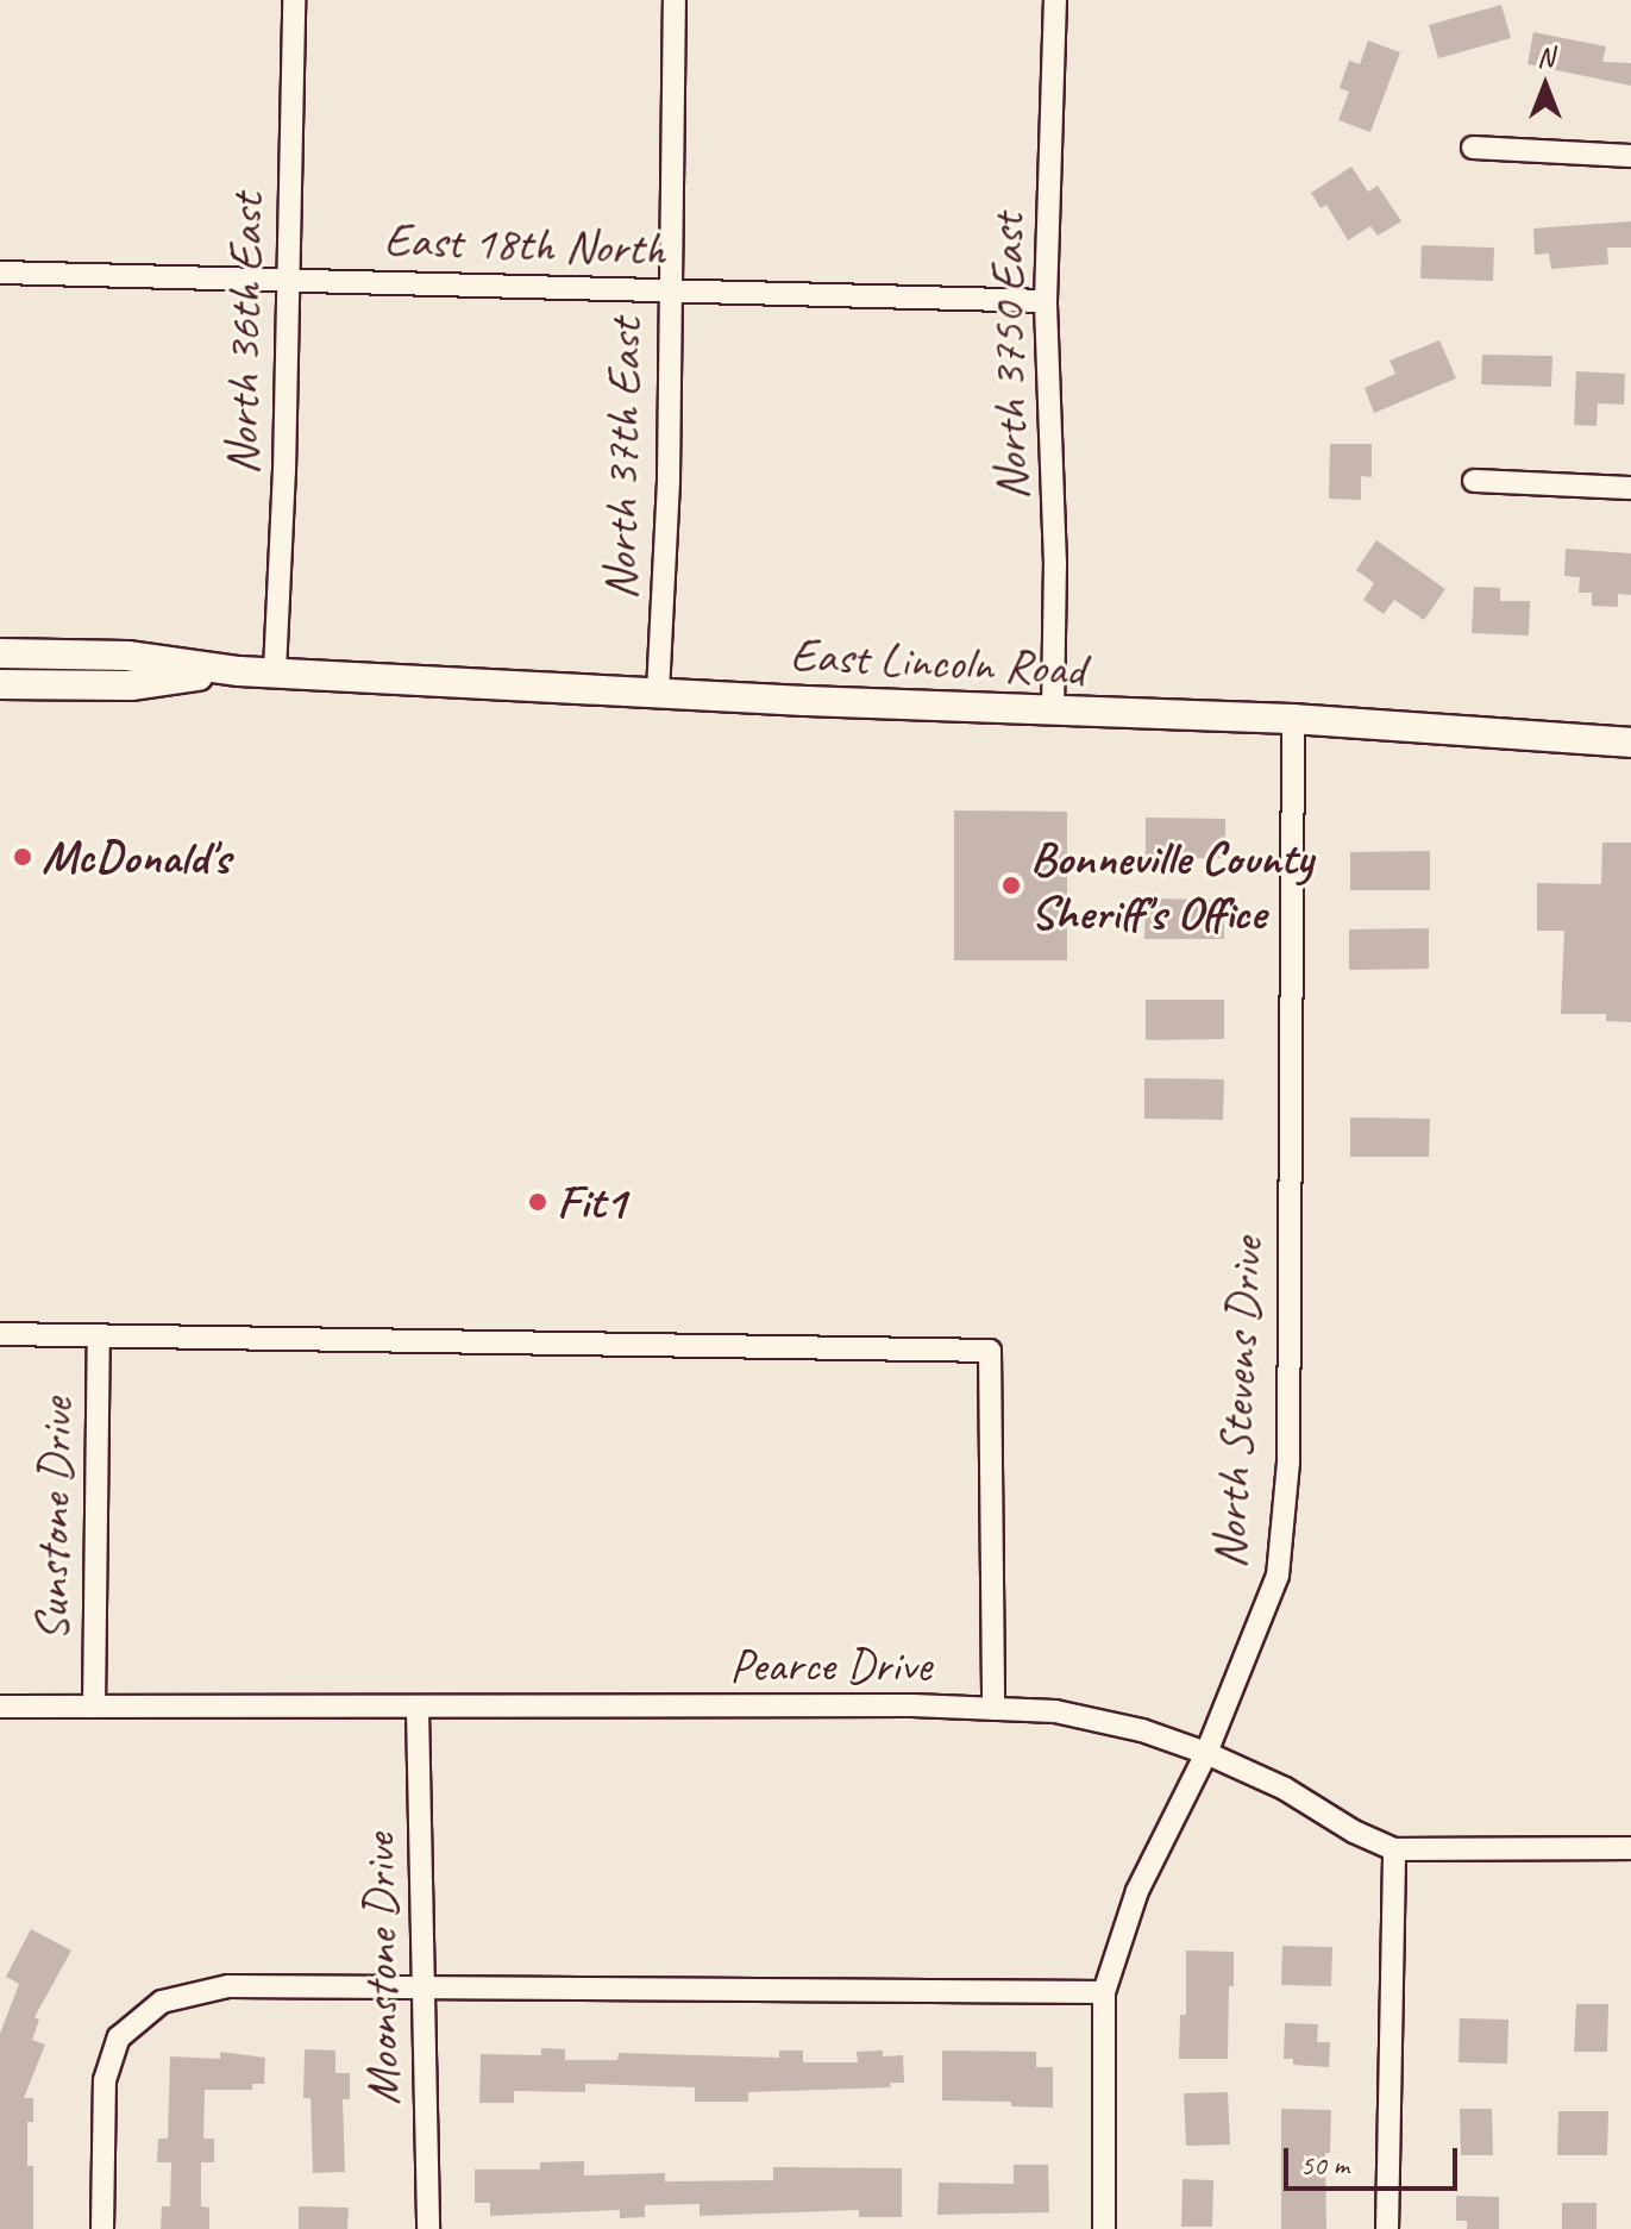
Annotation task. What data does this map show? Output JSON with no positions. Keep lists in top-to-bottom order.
{
  "streets": {
    "main road": ["East Lincoln Road"],
    "street": [
      "East 18th North",
      "North 36th East",
      "North 3750 East",
      "North 37th East",
      "North Stevens Drive",
      "Sunstone Drive",
      "Pearce Drive",
      "Moonstone Drive"
    ]
  },
  "crossings": [
    ["East 18th North", "North 36th East"],
    ["East 18th North", "North 3750 East"],
    ["East 18th North", "North 37th East"],
    ["North 36th East", "East Lincoln Road"],
    ["North 3750 East", "East Lincoln Road"],
    ["North 37th East", "East Lincoln Road"],
    ["East Lincoln Road", "North Stevens Drive"],
    ["North Stevens Drive", "Pearce Drive"],
    ["Sunstone Drive", "Pearce Drive"],
    ["Pearce Drive", "Moonstone Drive"]
  ],
  "places": ["McDonald's", "Bonneville County Sheriff's Office", "Fit1"],
  "scale_bar": "50 m",
  "north": "top"
}
